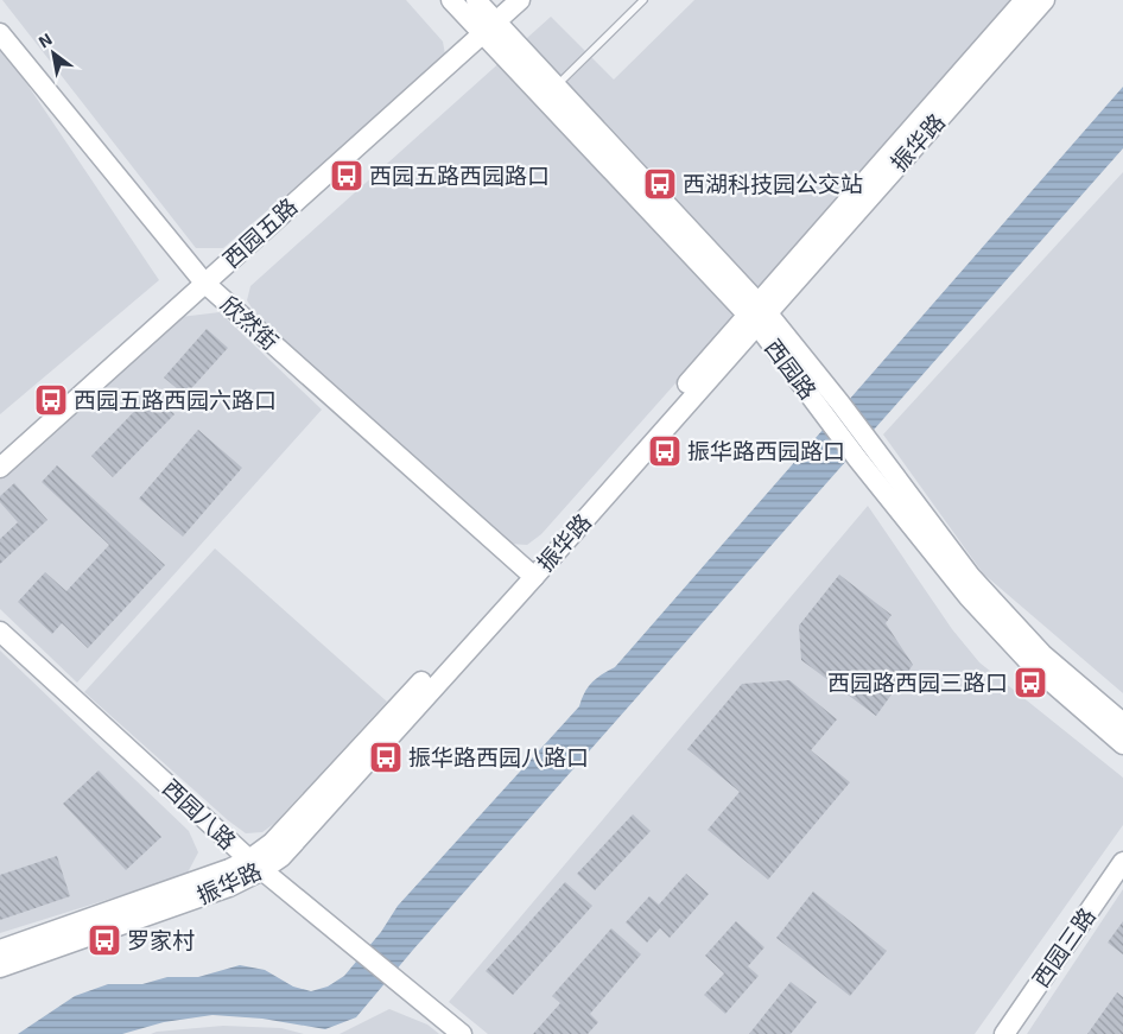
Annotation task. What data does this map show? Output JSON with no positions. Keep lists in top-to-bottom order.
{
  "streets": {
    "main road": [
      "振华路",
      "西园五路",
      "欣然街",
      "西园路",
      "西园八路",
      "西园三路"
    ]
  },
  "crossings": [
    ["振华路", "欣然街"],
    ["振华路", "西园路"],
    ["振华路", "西园八路"],
    ["西园五路", "欣然街"],
    ["西园五路", "西园路"]
  ],
  "places": {
    "bus stop": [
      "西园五路西园路口",
      "西湖科技园公交站",
      "西园五路西园六路口",
      "振华路西园路口",
      "西园路西园三路口",
      "振华路西园八路口",
      "罗家村"
    ]
  },
  "north": "top left"
}
